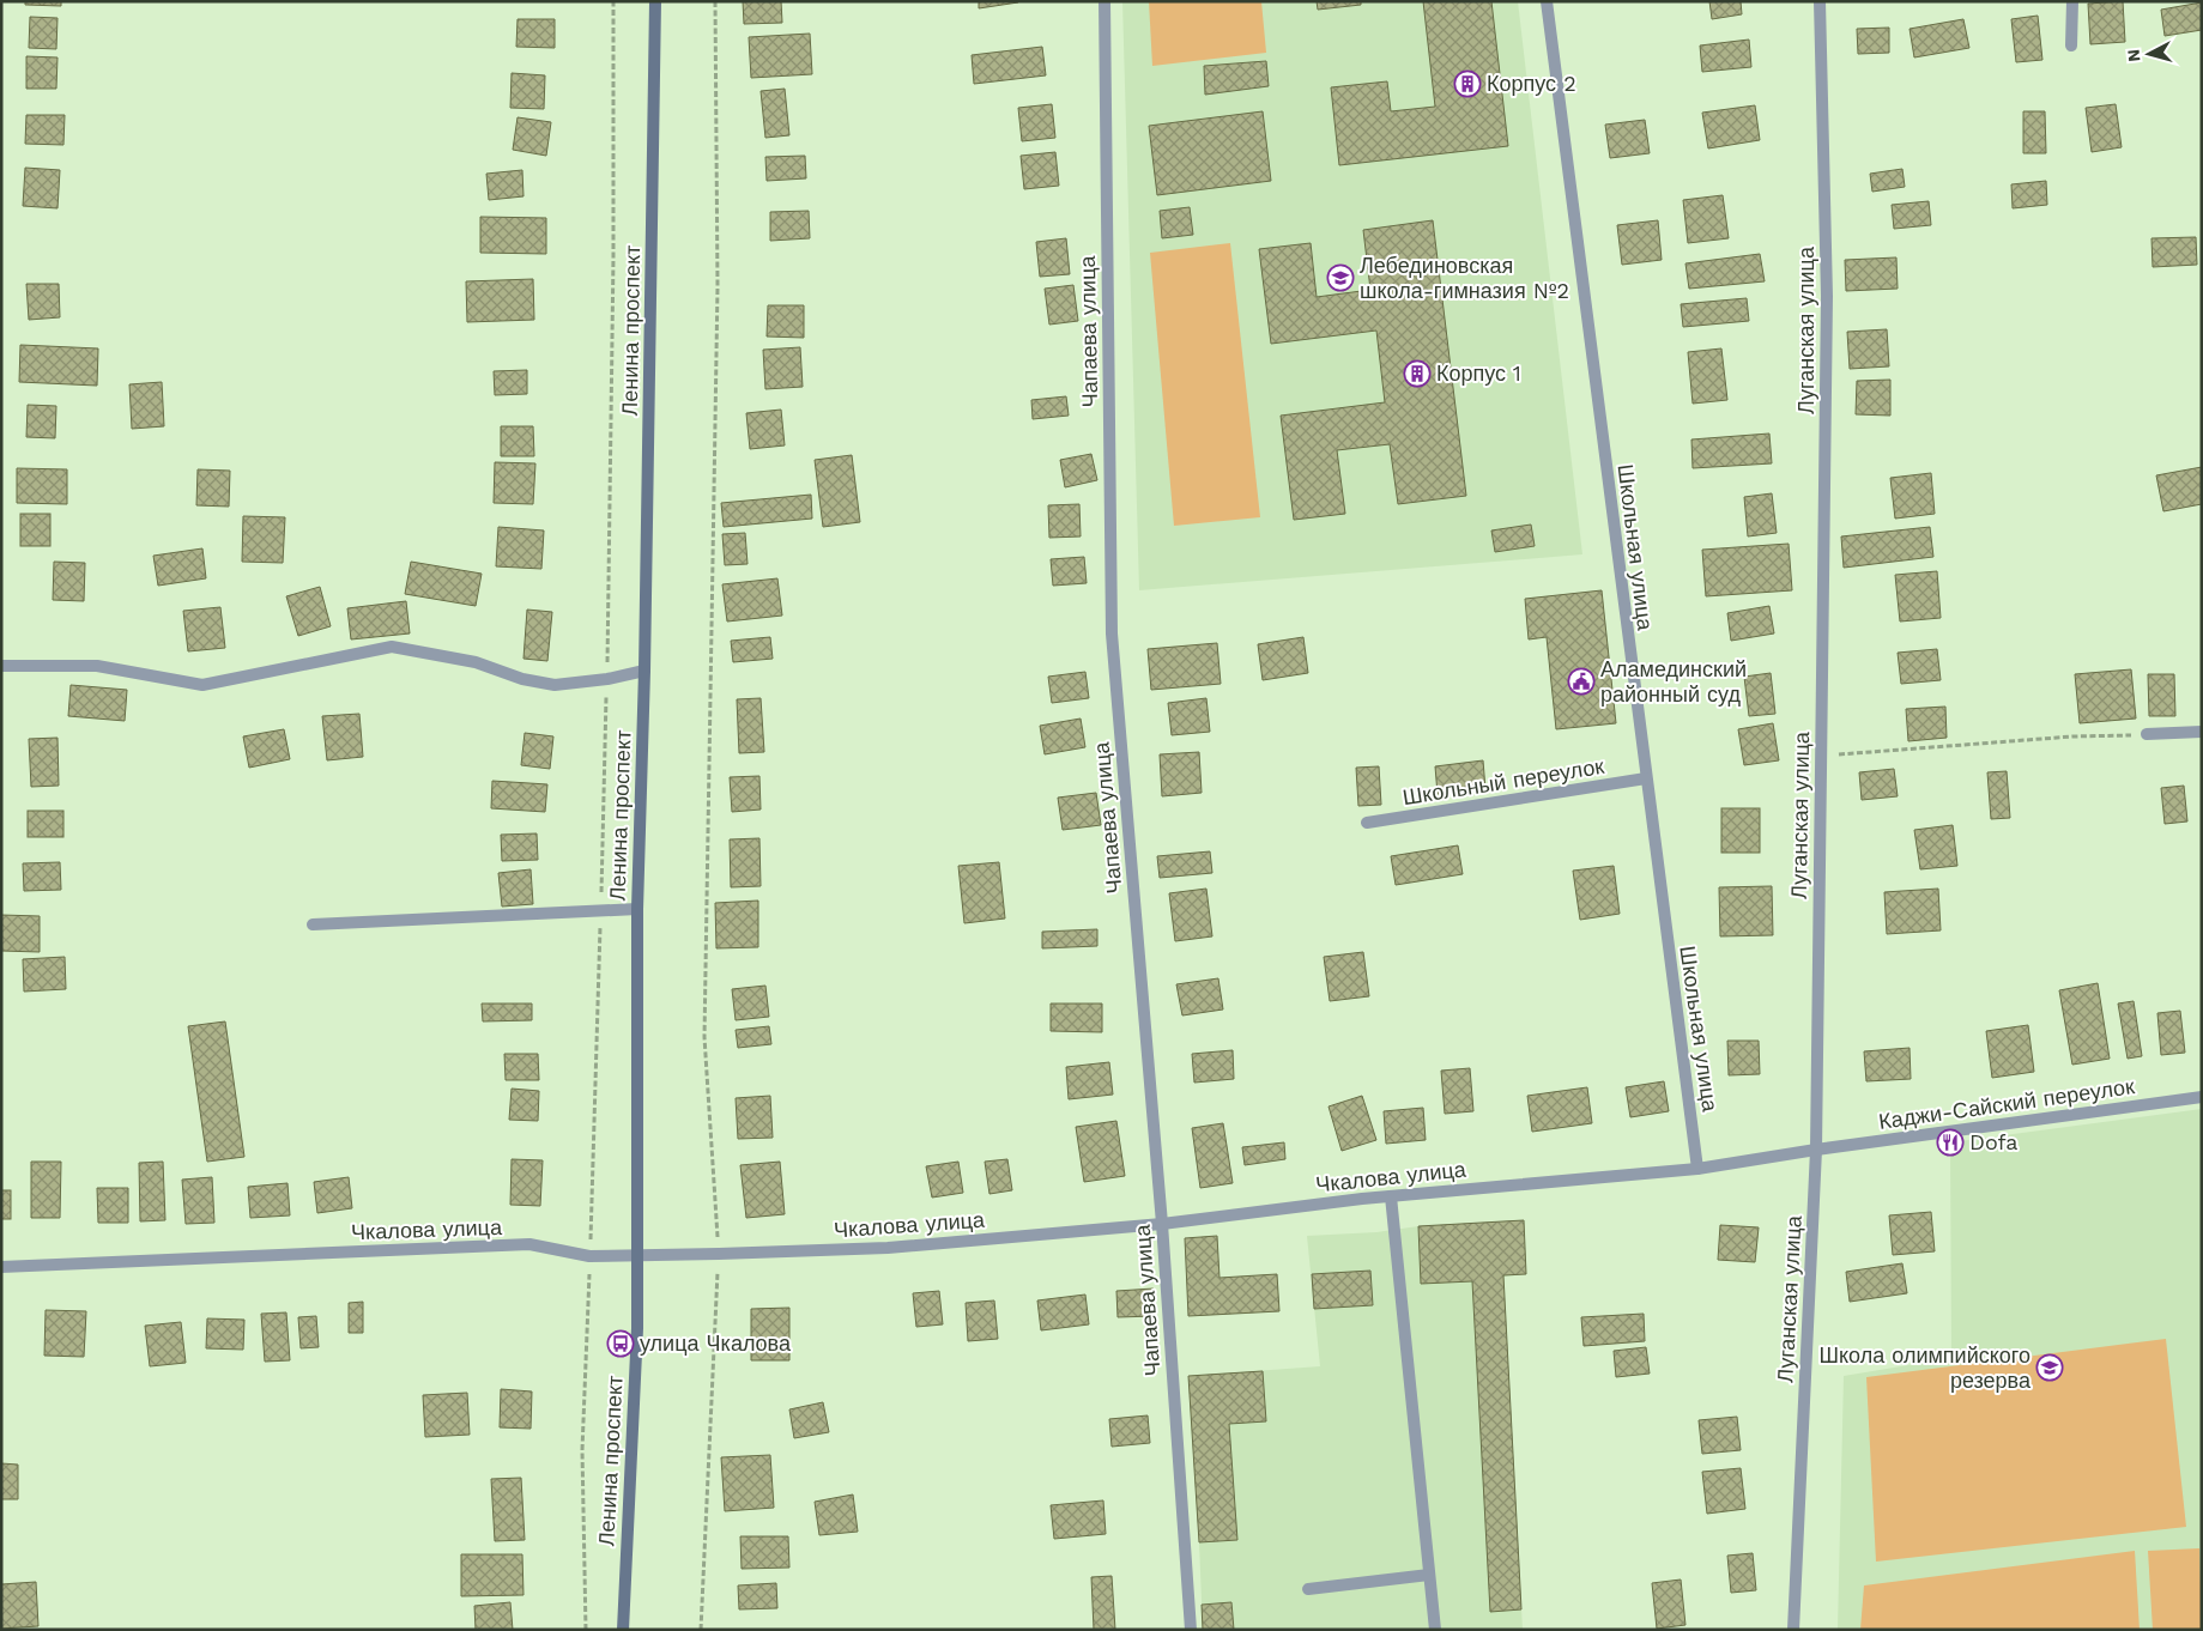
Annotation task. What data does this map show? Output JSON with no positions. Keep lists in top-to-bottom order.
{
  "streets": {
    "main road": ["Ленина проспект"],
    "street": [
      "Луганская улица",
      "Чапаева улица",
      "Школьная улица",
      "Школьный переулок",
      "Каджи-Сайский переулок",
      "Чкалова улица"
    ]
  },
  "crossings": [
    ["Ленина проспект", "Чкалова улица"],
    ["Луганская улица", "Каджи-Сайский переулок"],
    ["Луганская улица", "Чкалова улица"],
    ["Чапаева улица", "Чкалова улица"],
    ["Школьная улица", "Школьный переулок"],
    ["Школьная улица", "Чкалова улица"],
    ["Каджи-Сайский переулок", "Чкалова улица"]
  ],
  "places": {
    "building": ["Корпус 2", "Корпус 1"],
    "school or university": ["Лебединовская школа-гимназия №2", "Школа олимпийского резерва"],
    "public building": ["Аламединский районный суд"],
    "restaurant": ["Dofa"],
    "bus stop": ["улица Чкалова"]
  },
  "north": "left"
}
